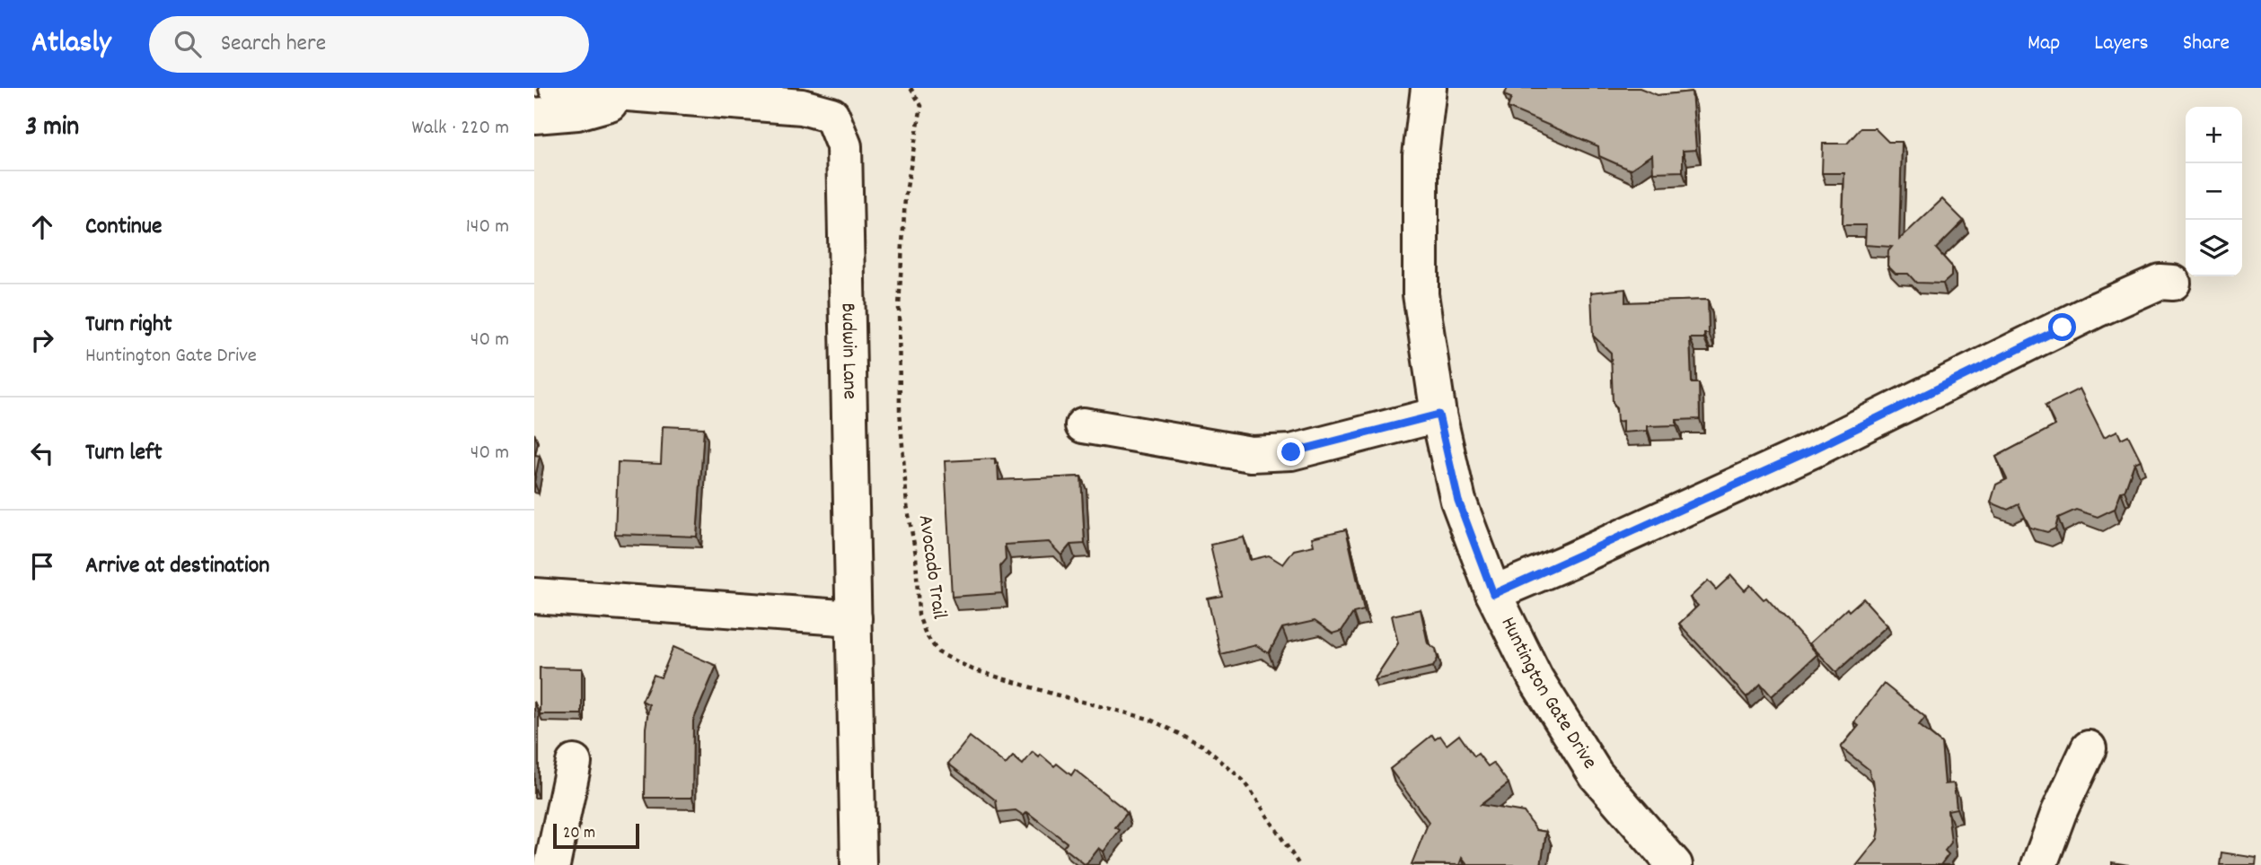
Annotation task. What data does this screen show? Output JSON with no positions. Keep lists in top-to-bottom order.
{
  "streets": {
    "street": ["Budwin Lane", "Huntington Gate Drive"],
    "path": ["Avocado Trail"]
  },
  "scale_bar": "20 m",
  "page": {
    "header": "Atlasly",
    "search": "Search here",
    "nav": ["Map", "Layers", "Share"],
    "heading": ["3 min", "Walk · 220 m"],
    "map_buttons": ["+", "−"],
    "list": [
      ["Continue", "140 m"],
      ["Turn right", "Huntington Gate Drive", "40 m"],
      ["Turn left", "40 m"],
      "Arrive at destination"
    ],
    "scale": "20 m"
  }
}
